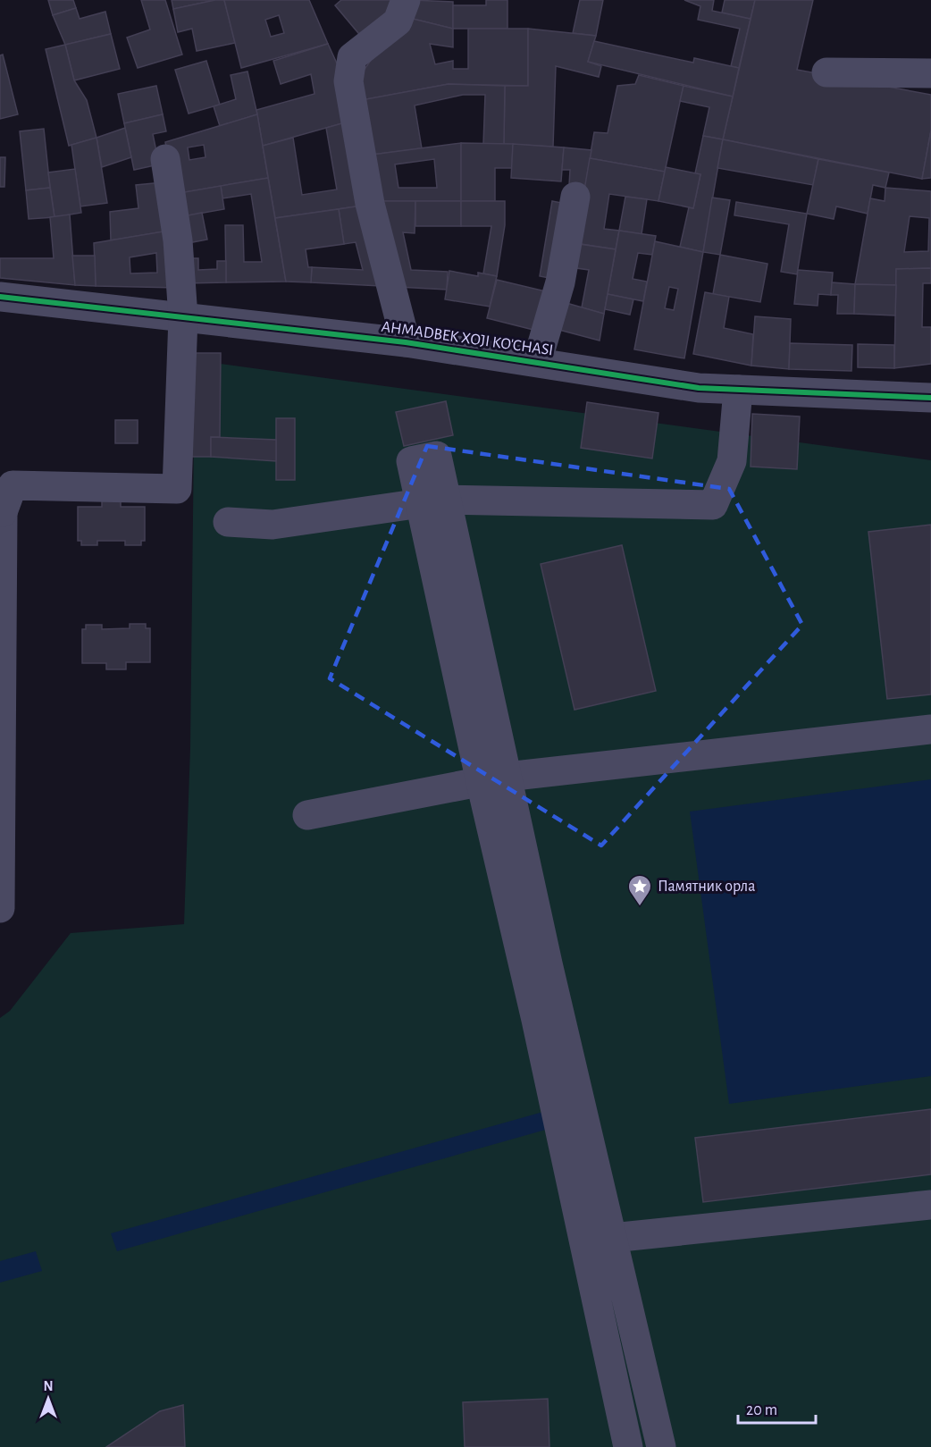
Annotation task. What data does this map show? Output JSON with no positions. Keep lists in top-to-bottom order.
{
  "streets": {
    "street": ["AHMADBEK XOJI KO'CHASI"]
  },
  "places": {
    "place": ["Памятник орла"]
  },
  "scale_bar": "20 m",
  "north": "top"
}
